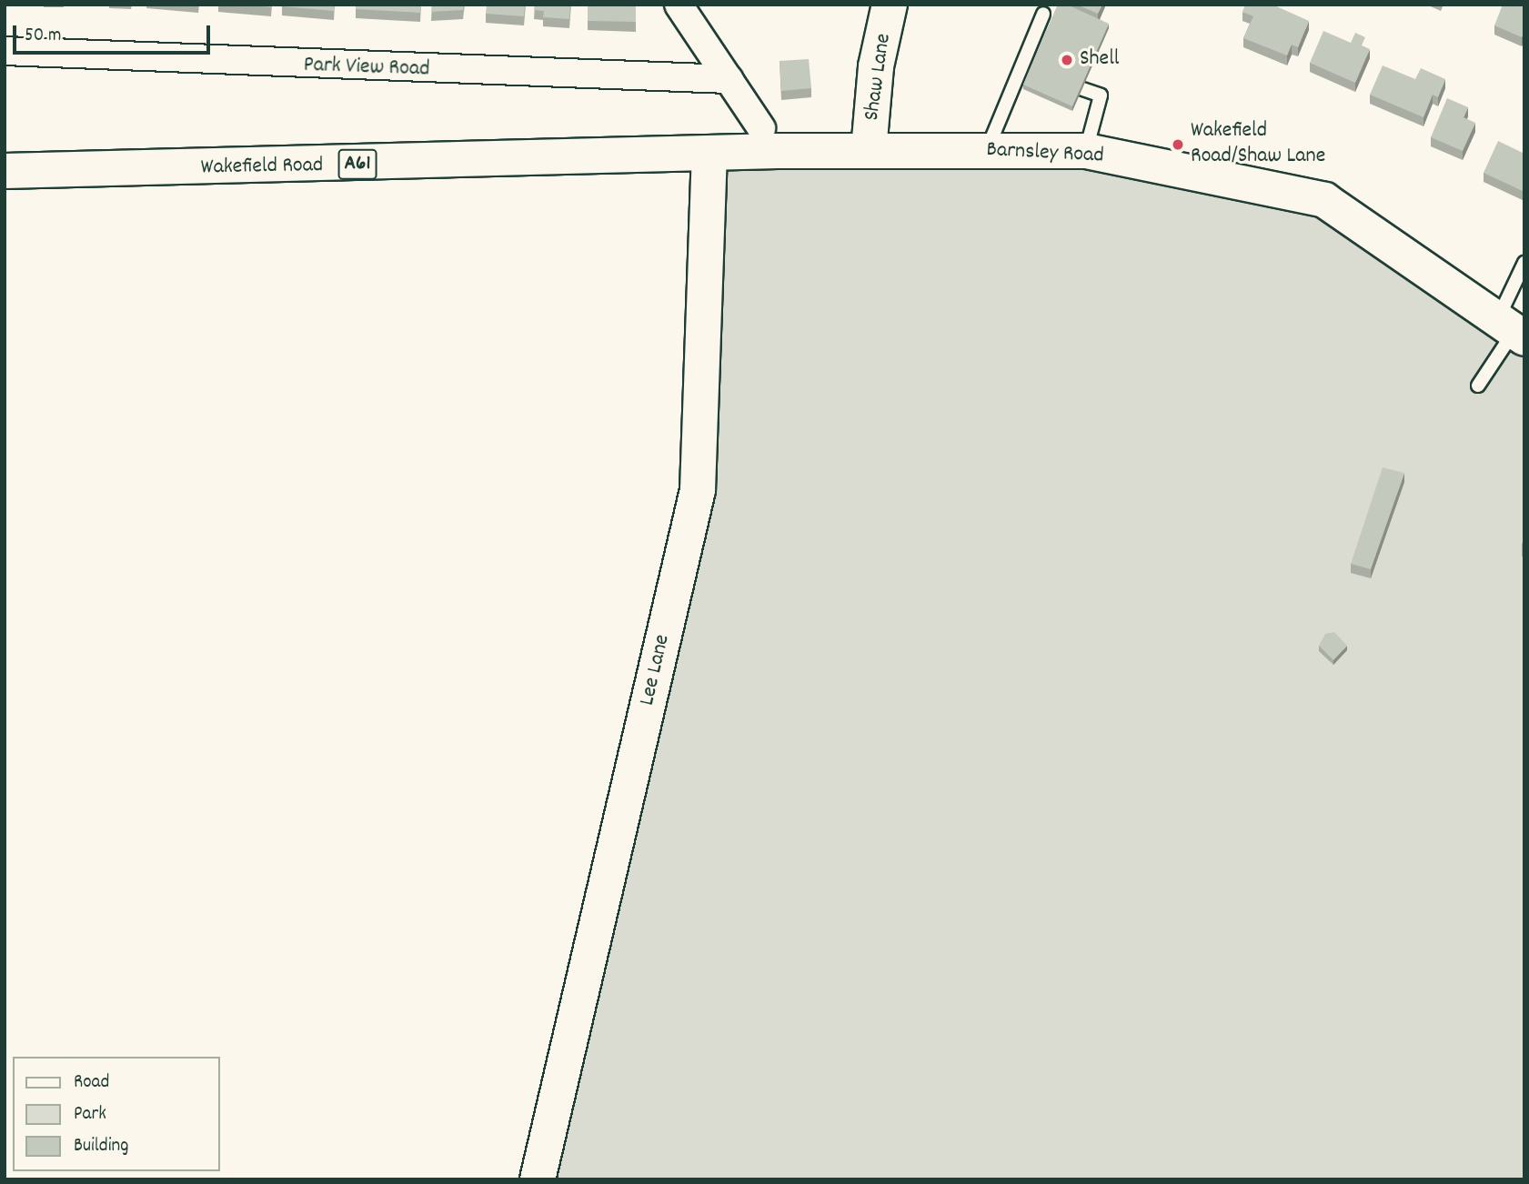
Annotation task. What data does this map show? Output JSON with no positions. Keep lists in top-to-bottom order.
{
  "streets": {
    "main road": [
      "Shaw Lane",
      "Barnsley Road",
      "A61",
      "Wakefield Road",
      "Lee Lane"
    ],
    "street": ["Park View Road"]
  },
  "crossings": [
    ["Shaw Lane", "Barnsley Road"],
    ["Barnsley Road", "Wakefield Road"],
    ["Barnsley Road", "Lee Lane"],
    ["Wakefield Road", "Lee Lane"]
  ],
  "places": ["Shell", "Wakefield Road/Shaw Lane"],
  "legend": ["Road", "Park", "Building"],
  "scale_bar": "50 m"
}
